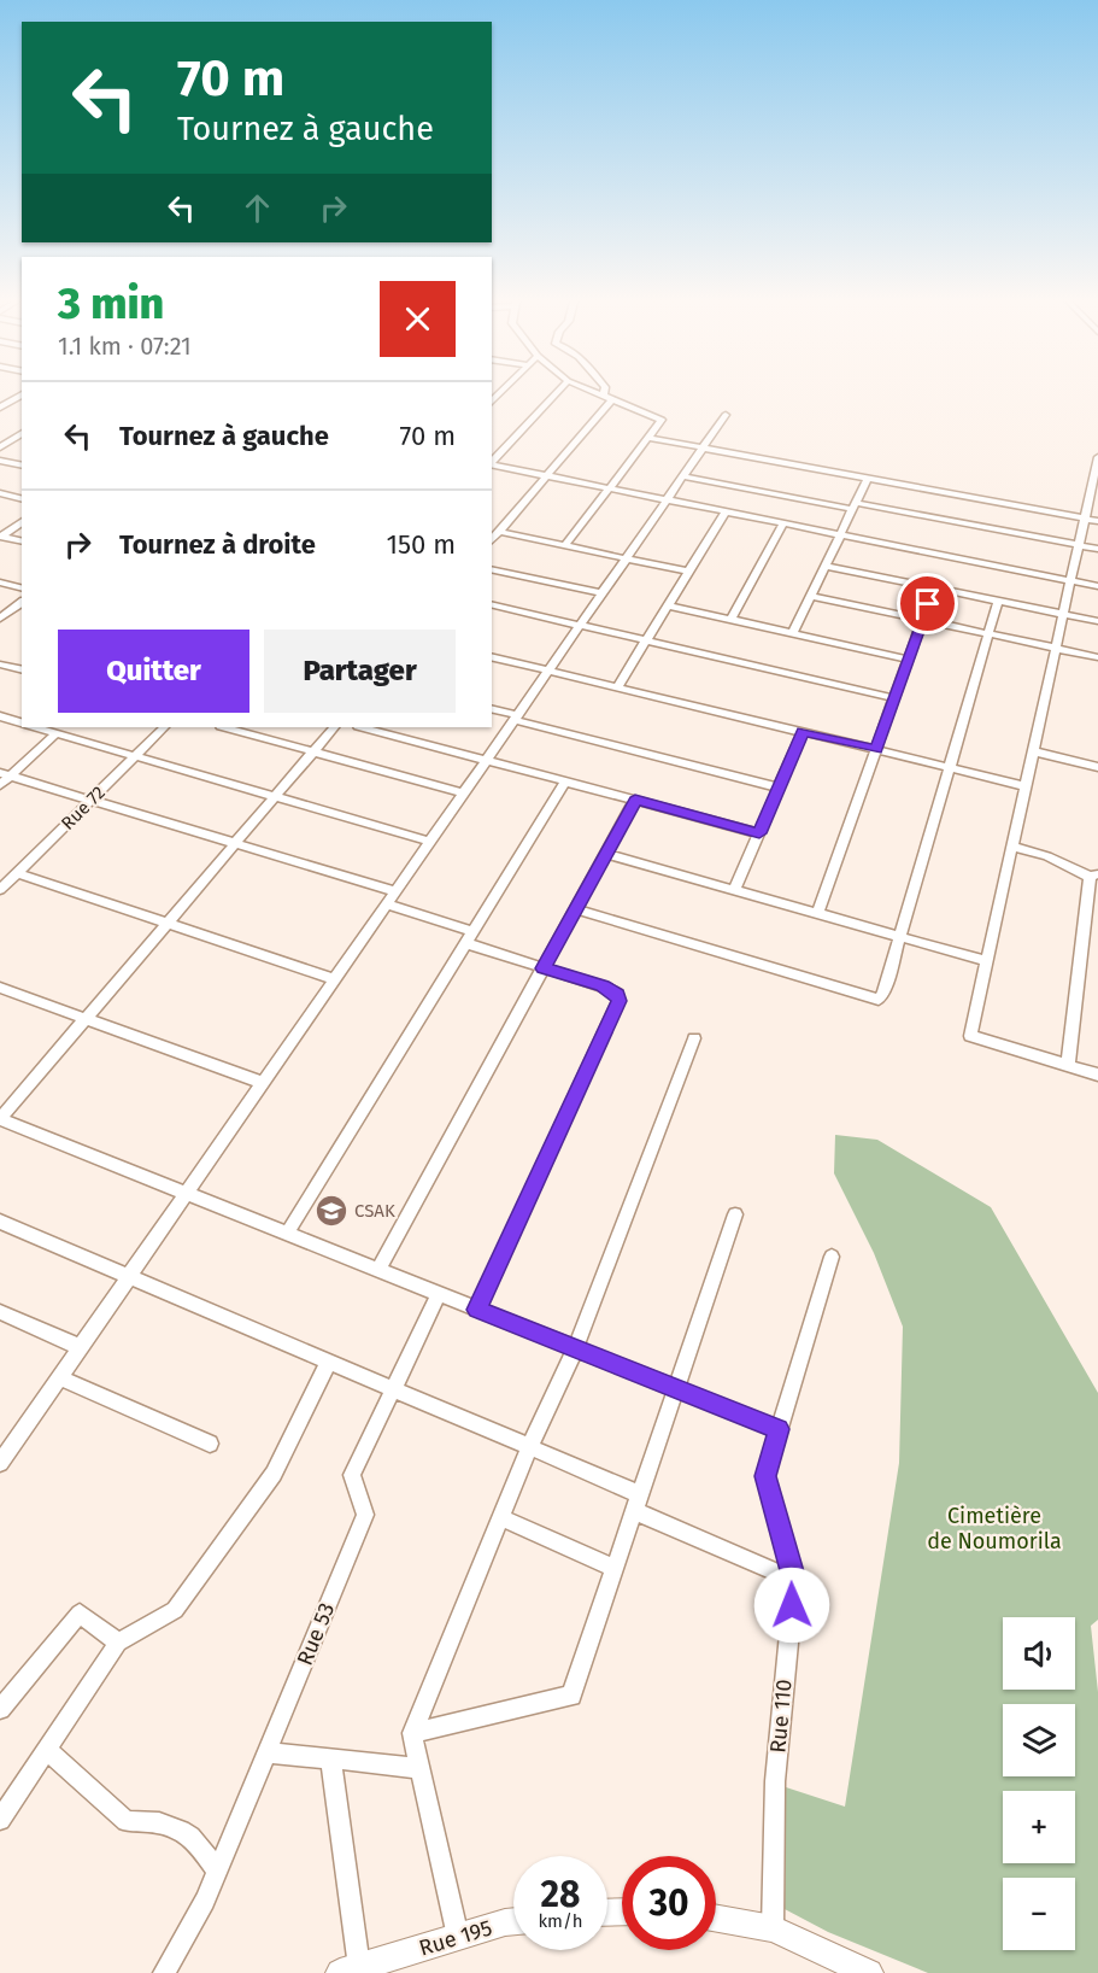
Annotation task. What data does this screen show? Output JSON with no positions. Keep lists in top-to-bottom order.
{
  "streets": {
    "street": [
      "Rue 72",
      "Rue 53",
      "Rue 110",
      "Rue 195"
    ]
  },
  "parks": ["Cimetière de Noumorila"],
  "places": {
    "school or university": ["CSAK"]
  },
  "page": {
    "turn": ["70 m", "Tournez à gauche"],
    "heading": ["3 min", "1.1 km · 07:21"],
    "list": [
      {
        "name": "Tournez à gauche",
        "value": "70 m"
      },
      {
        "name": "Tournez à droite",
        "value": "150 m"
      }
    ],
    "buttons": ["Quitter", "Partager"],
    "map_buttons": ["+", "−"],
    "speed": "28 km/h",
    "limit": "30"
  }
}
